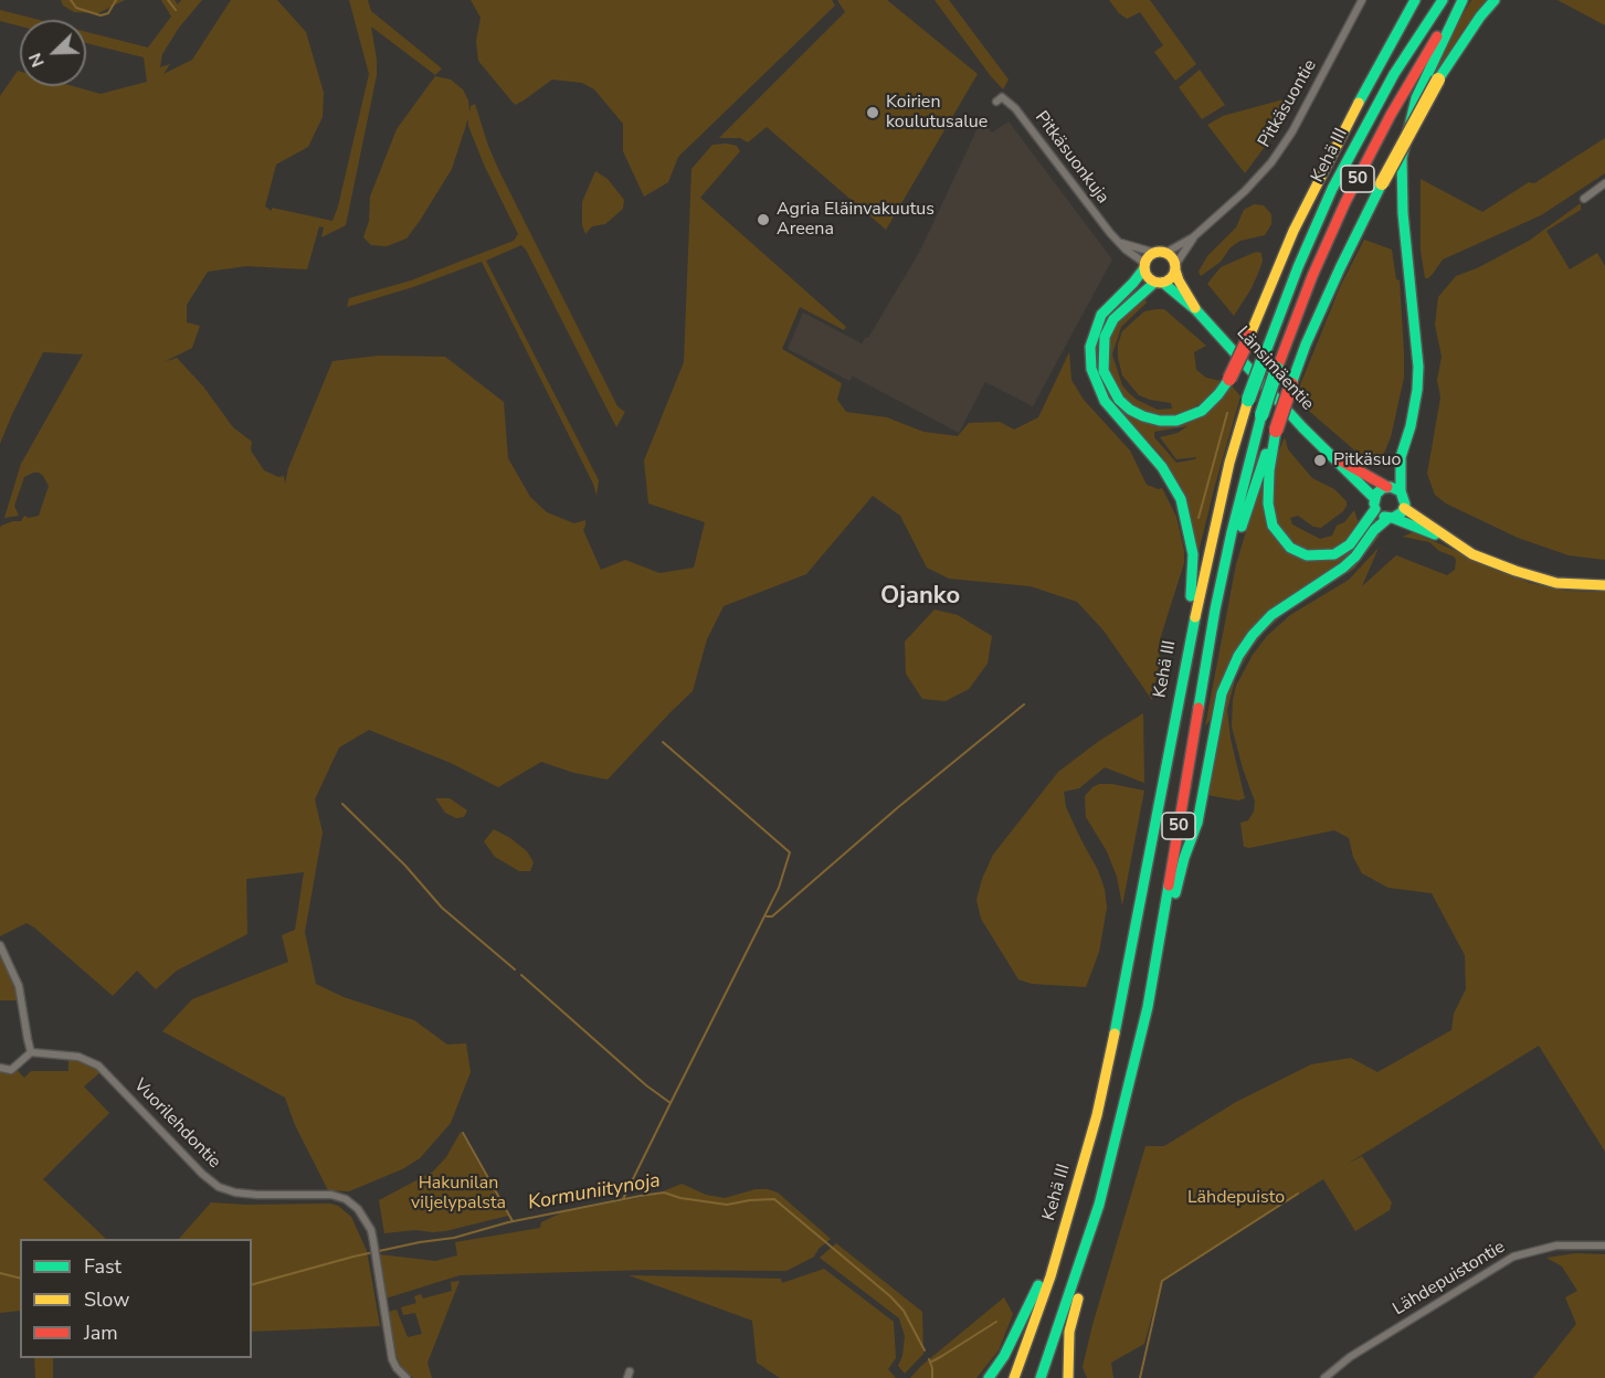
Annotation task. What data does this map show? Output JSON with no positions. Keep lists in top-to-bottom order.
{
  "streets": {
    "main road": ["Kehä III", "50", "Länsimäentie"],
    "street": [
      "Pitkäsuontie",
      "Pitkäsuonkuja",
      "Vuorilehdontie",
      "Lähdepuistontie"
    ]
  },
  "crossings": [
    ["Pitkäsuontie", "Pitkäsuonkuja"],
    ["Pitkäsuontie", "Länsimäentie"],
    ["Pitkäsuonkuja", "Länsimäentie"]
  ],
  "districts": ["Ojanko"],
  "water": ["Kormuniitynoja"],
  "parks": ["Hakunilan viljelypalsta", "Lähdepuisto"],
  "places": ["Koirien koulutusalue", "Agria Eläinvakuutus Areena", "Pitkäsuo"],
  "legend": ["Fast", "Slow", "Jam"],
  "north": "bottom left"
}
